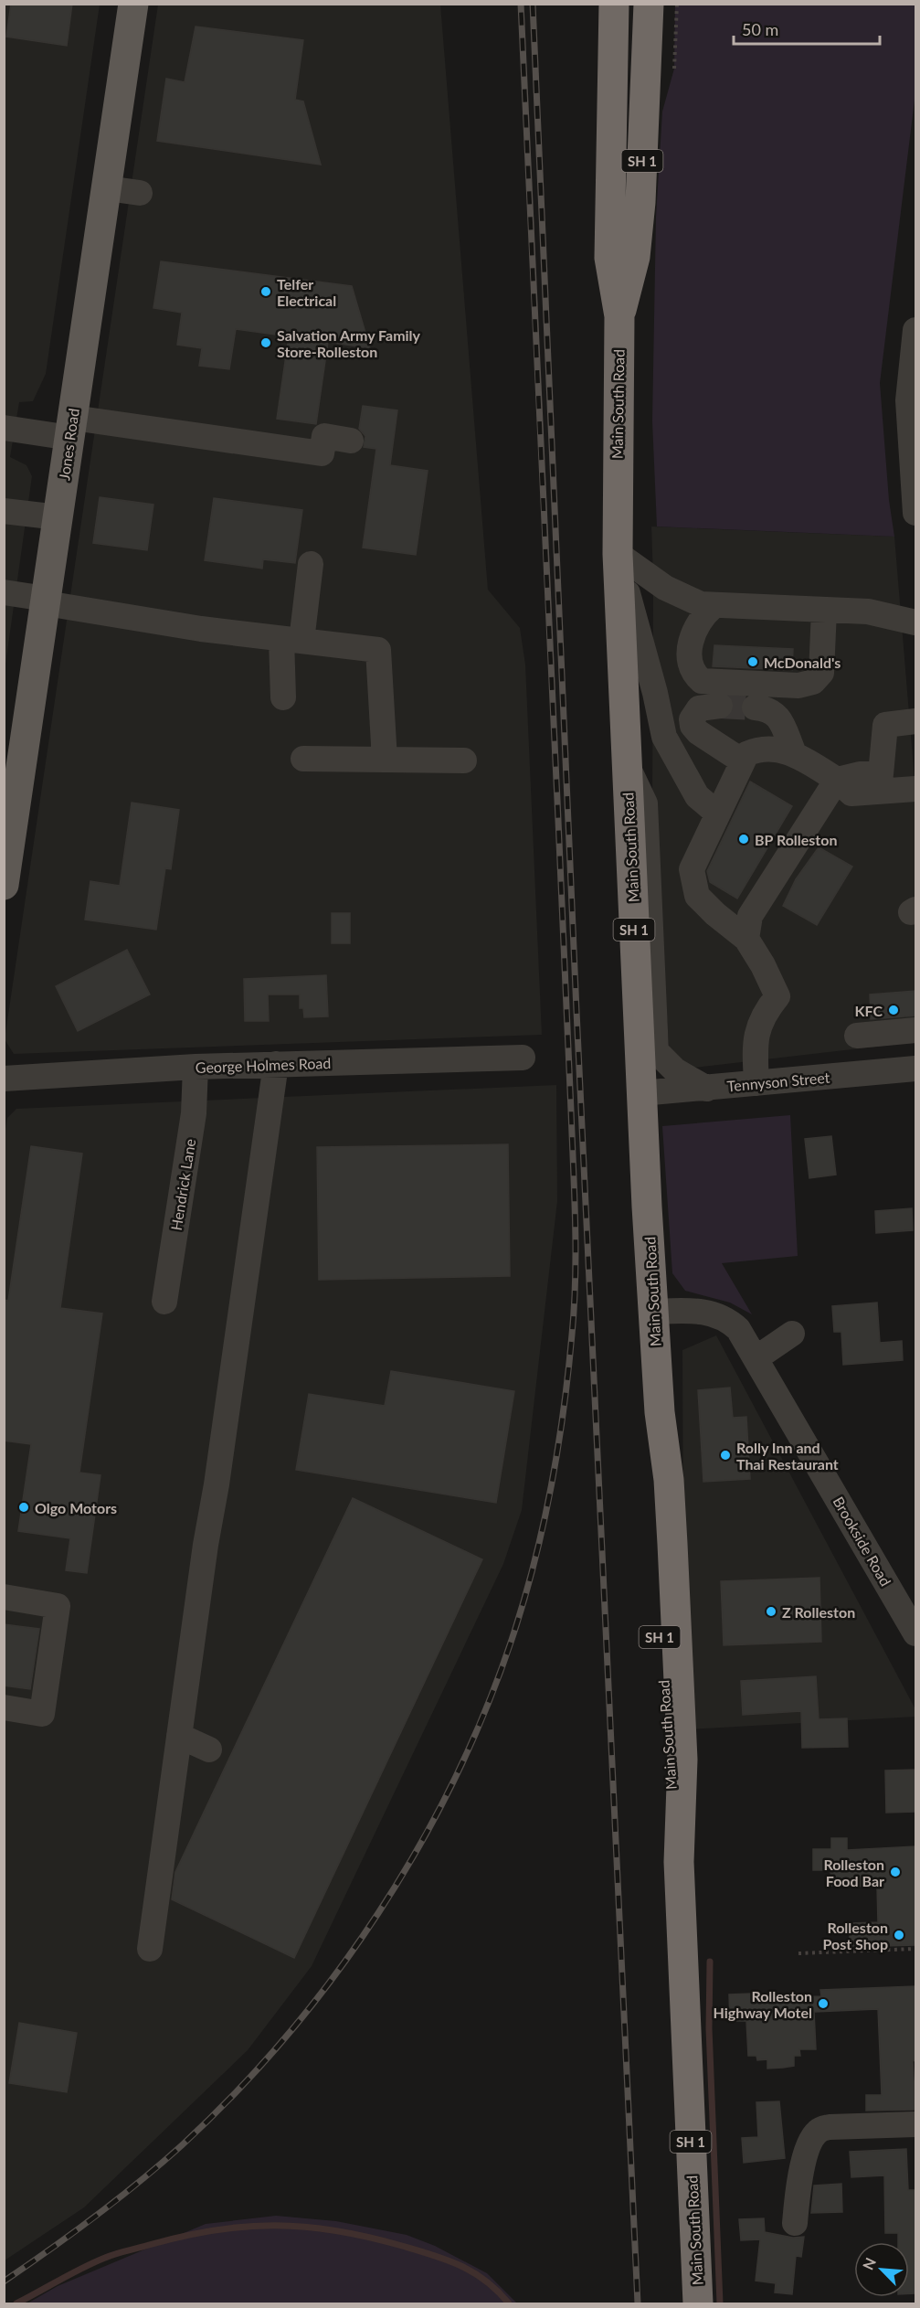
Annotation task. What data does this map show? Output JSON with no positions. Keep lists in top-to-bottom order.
{
  "streets": {
    "highway": ["SH 1", "Main South Road"],
    "main road": ["Jones Road"],
    "street": [
      "George Holmes Road",
      "Tennyson Street",
      "Hendrick Lane",
      "Brookside Road"
    ]
  },
  "crossings": [
    ["Main South Road", "Tennyson Street"],
    ["Main South Road", "Brookside Road"],
    ["George Holmes Road", "Hendrick Lane"]
  ],
  "places": [
    "Telfer Electrical",
    "Salvation Army Family Store-Rolleston",
    "McDonald's",
    "BP Rolleston",
    "KFC",
    "Rolly Inn and Thai Restaurant",
    "Olgo Motors",
    "Z Rolleston",
    "Rolleston Food Bar",
    "Rolleston Post Shop",
    "Rolleston Highway Motel"
  ],
  "scale_bar": "50 m",
  "north": "top left"
}
